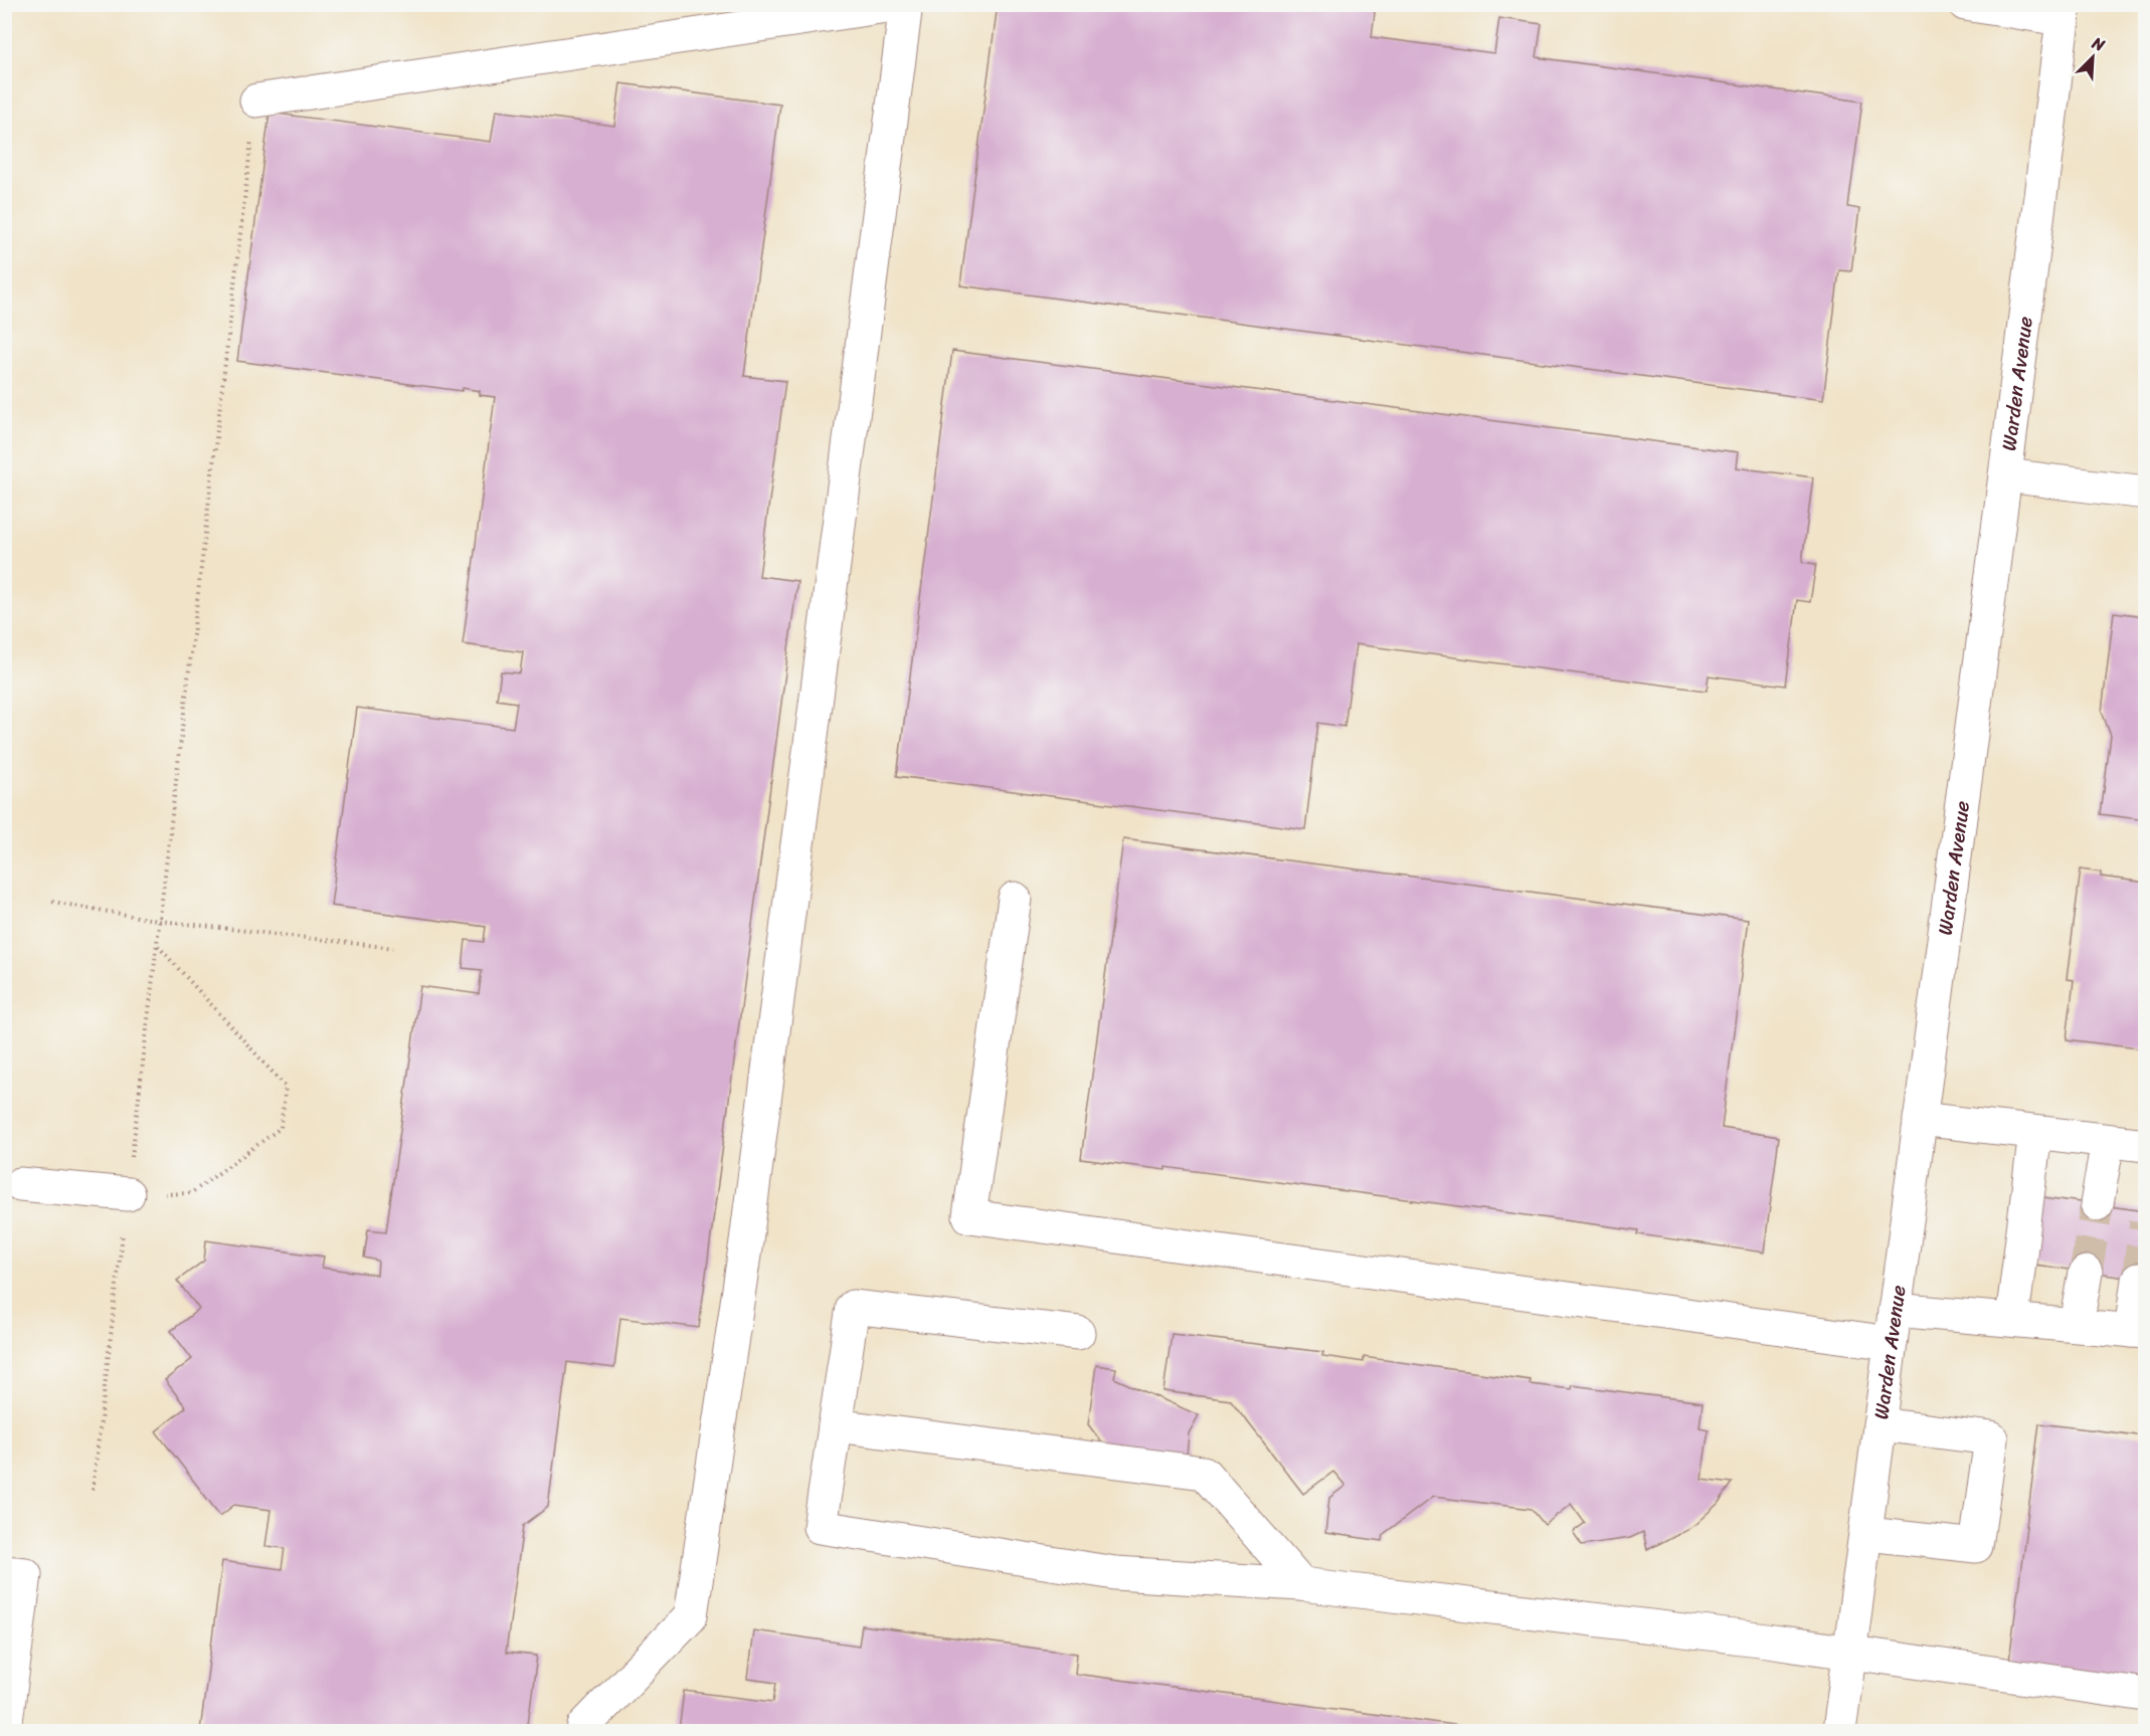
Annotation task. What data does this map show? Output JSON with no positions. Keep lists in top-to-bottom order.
{
  "streets": {
    "main road": ["Warden Avenue"]
  },
  "north": "top right"
}
